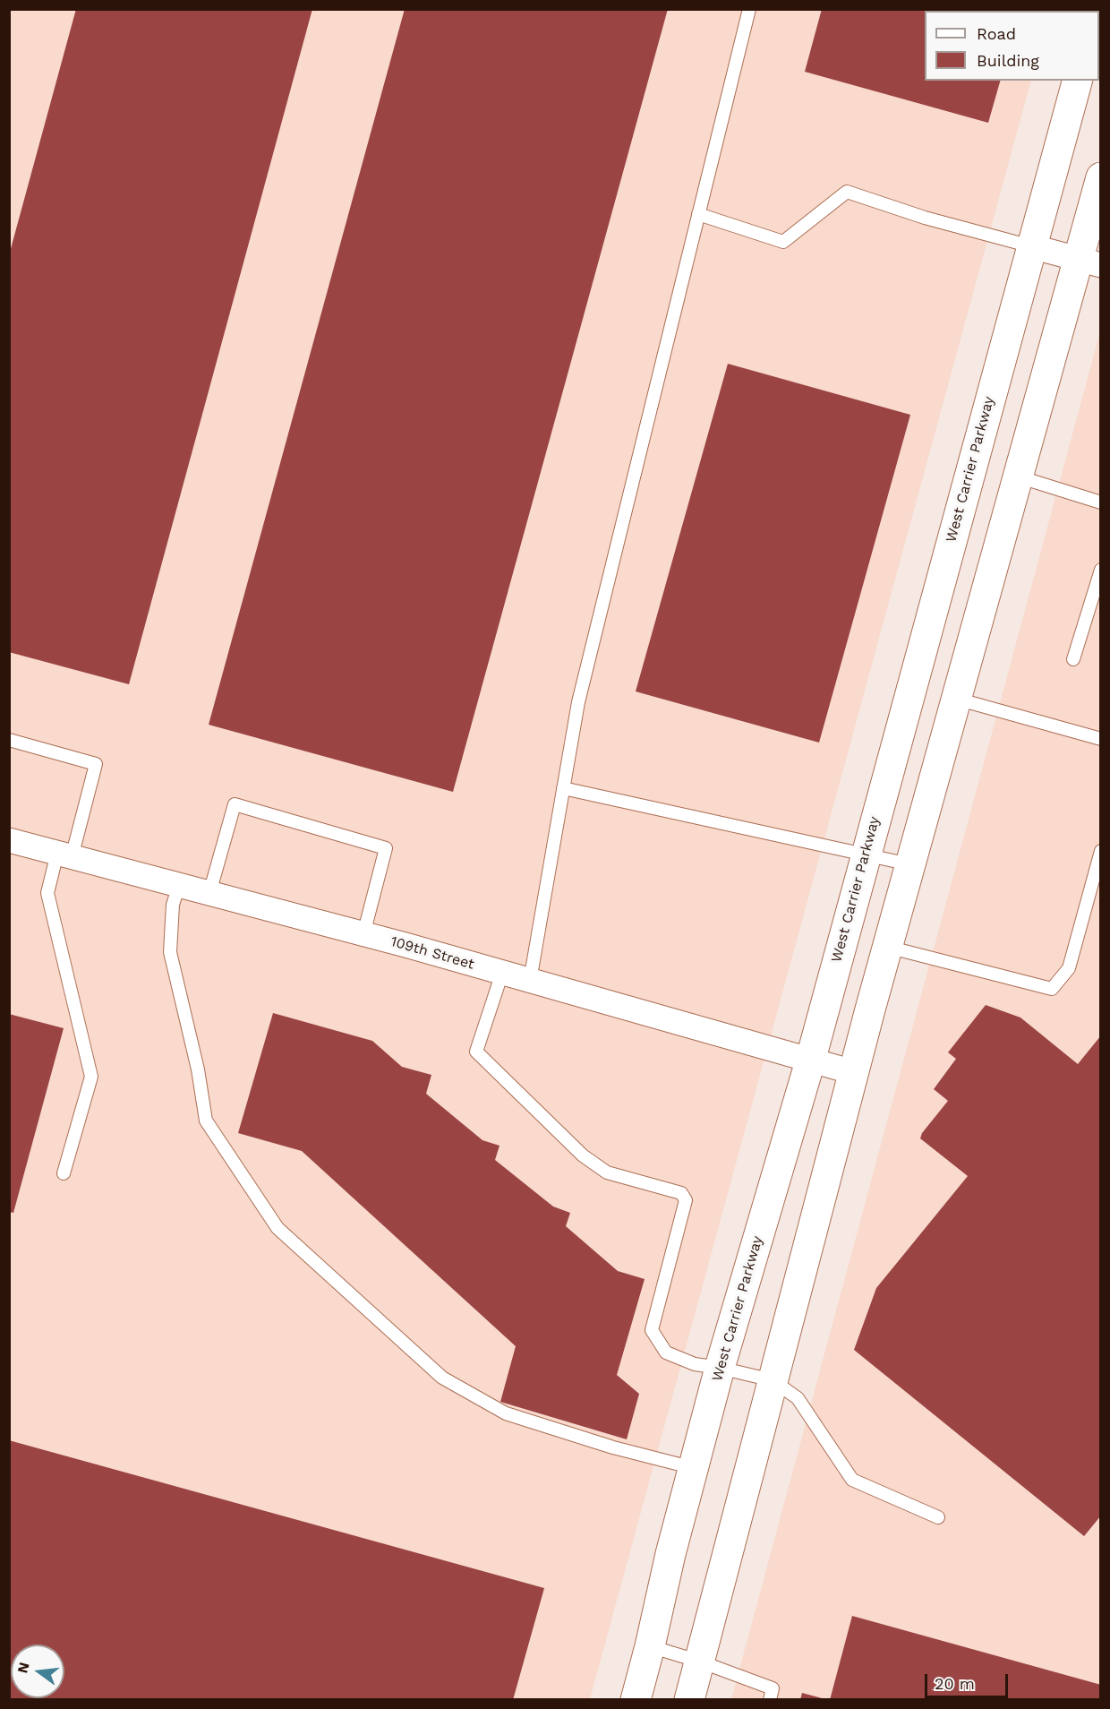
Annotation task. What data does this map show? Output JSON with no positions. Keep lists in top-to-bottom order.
{
  "streets": {
    "main road": ["West Carrier Parkway"],
    "street": ["109th Street"]
  },
  "crossings": [
    ["West Carrier Parkway", "109th Street"]
  ],
  "legend": ["Road", "Building"],
  "scale_bar": "20 m",
  "north": "left"
}
